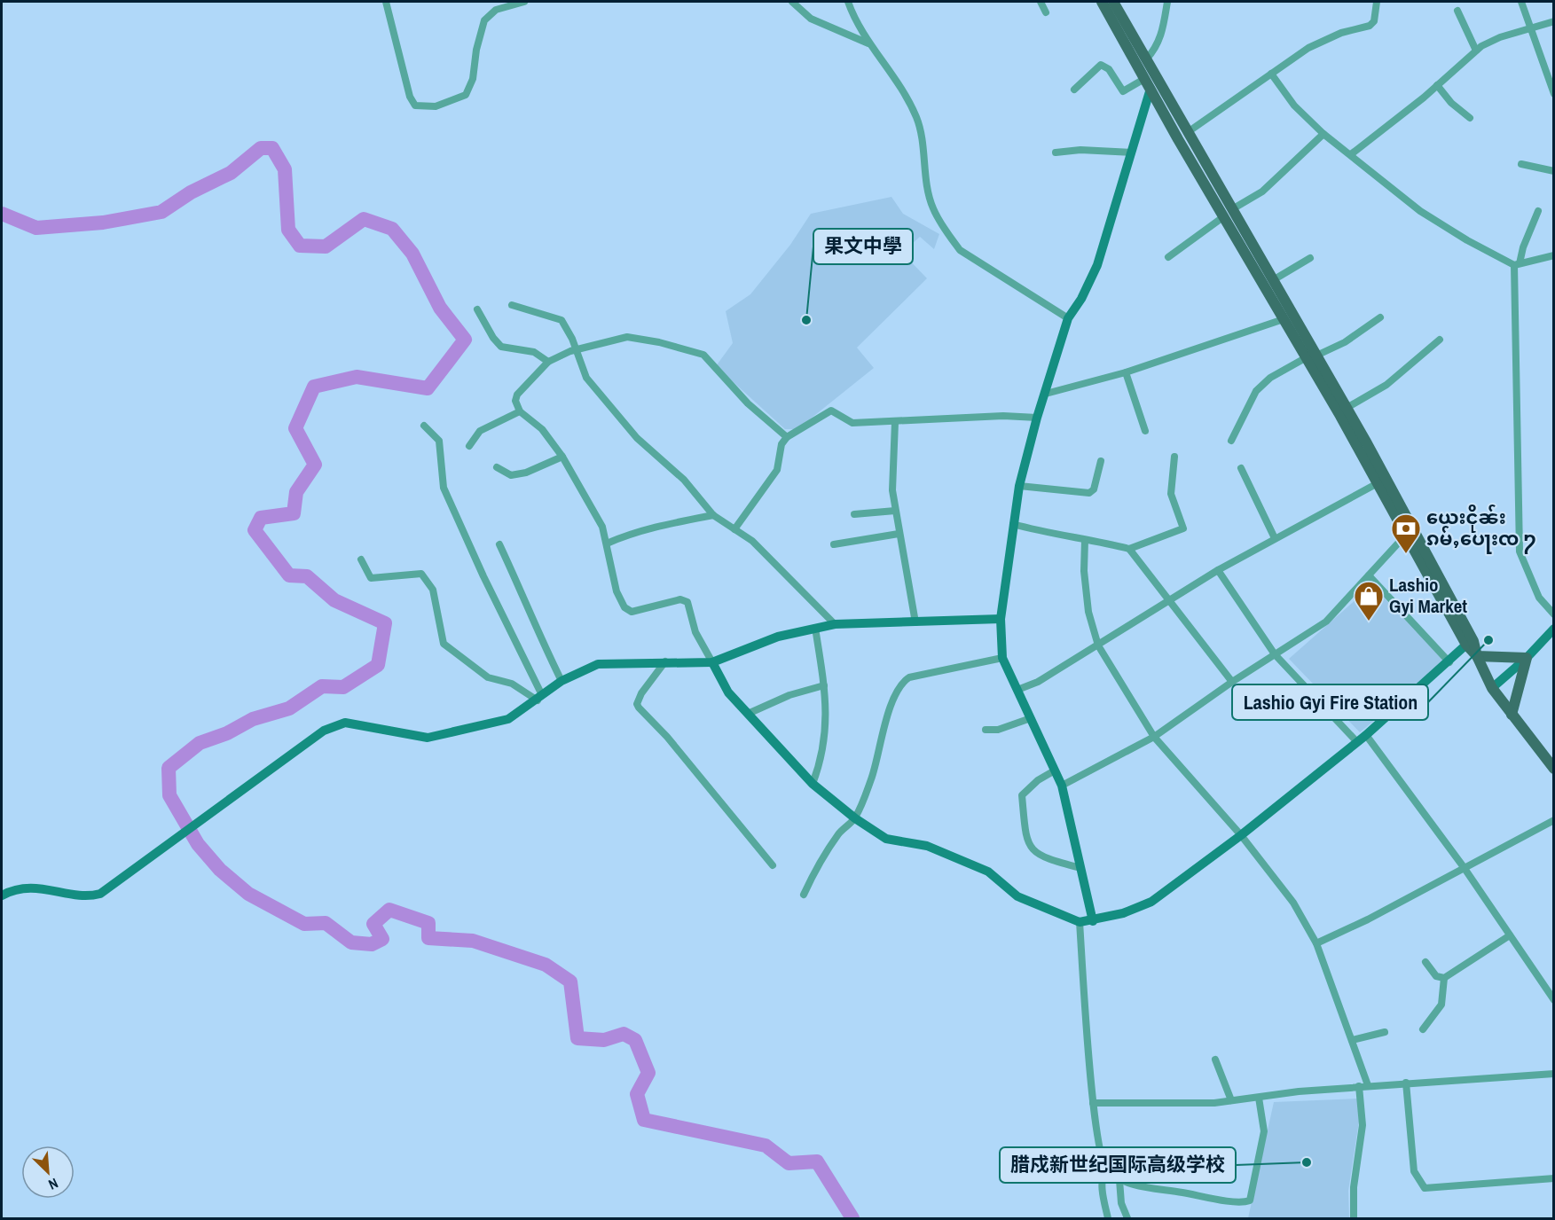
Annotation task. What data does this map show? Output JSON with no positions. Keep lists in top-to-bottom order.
{
  "places": {
    "other": ["果文中學", "Lashio Gyi Fire Station", "腊戍新世纪国际高级学校"],
    "bank": ["ယေးငိုၼ်း ၵမ်ႇပေႃးၸ ႒"],
    "shop": ["Lashio Gyi Market"]
  },
  "north": "bottom right"
}
